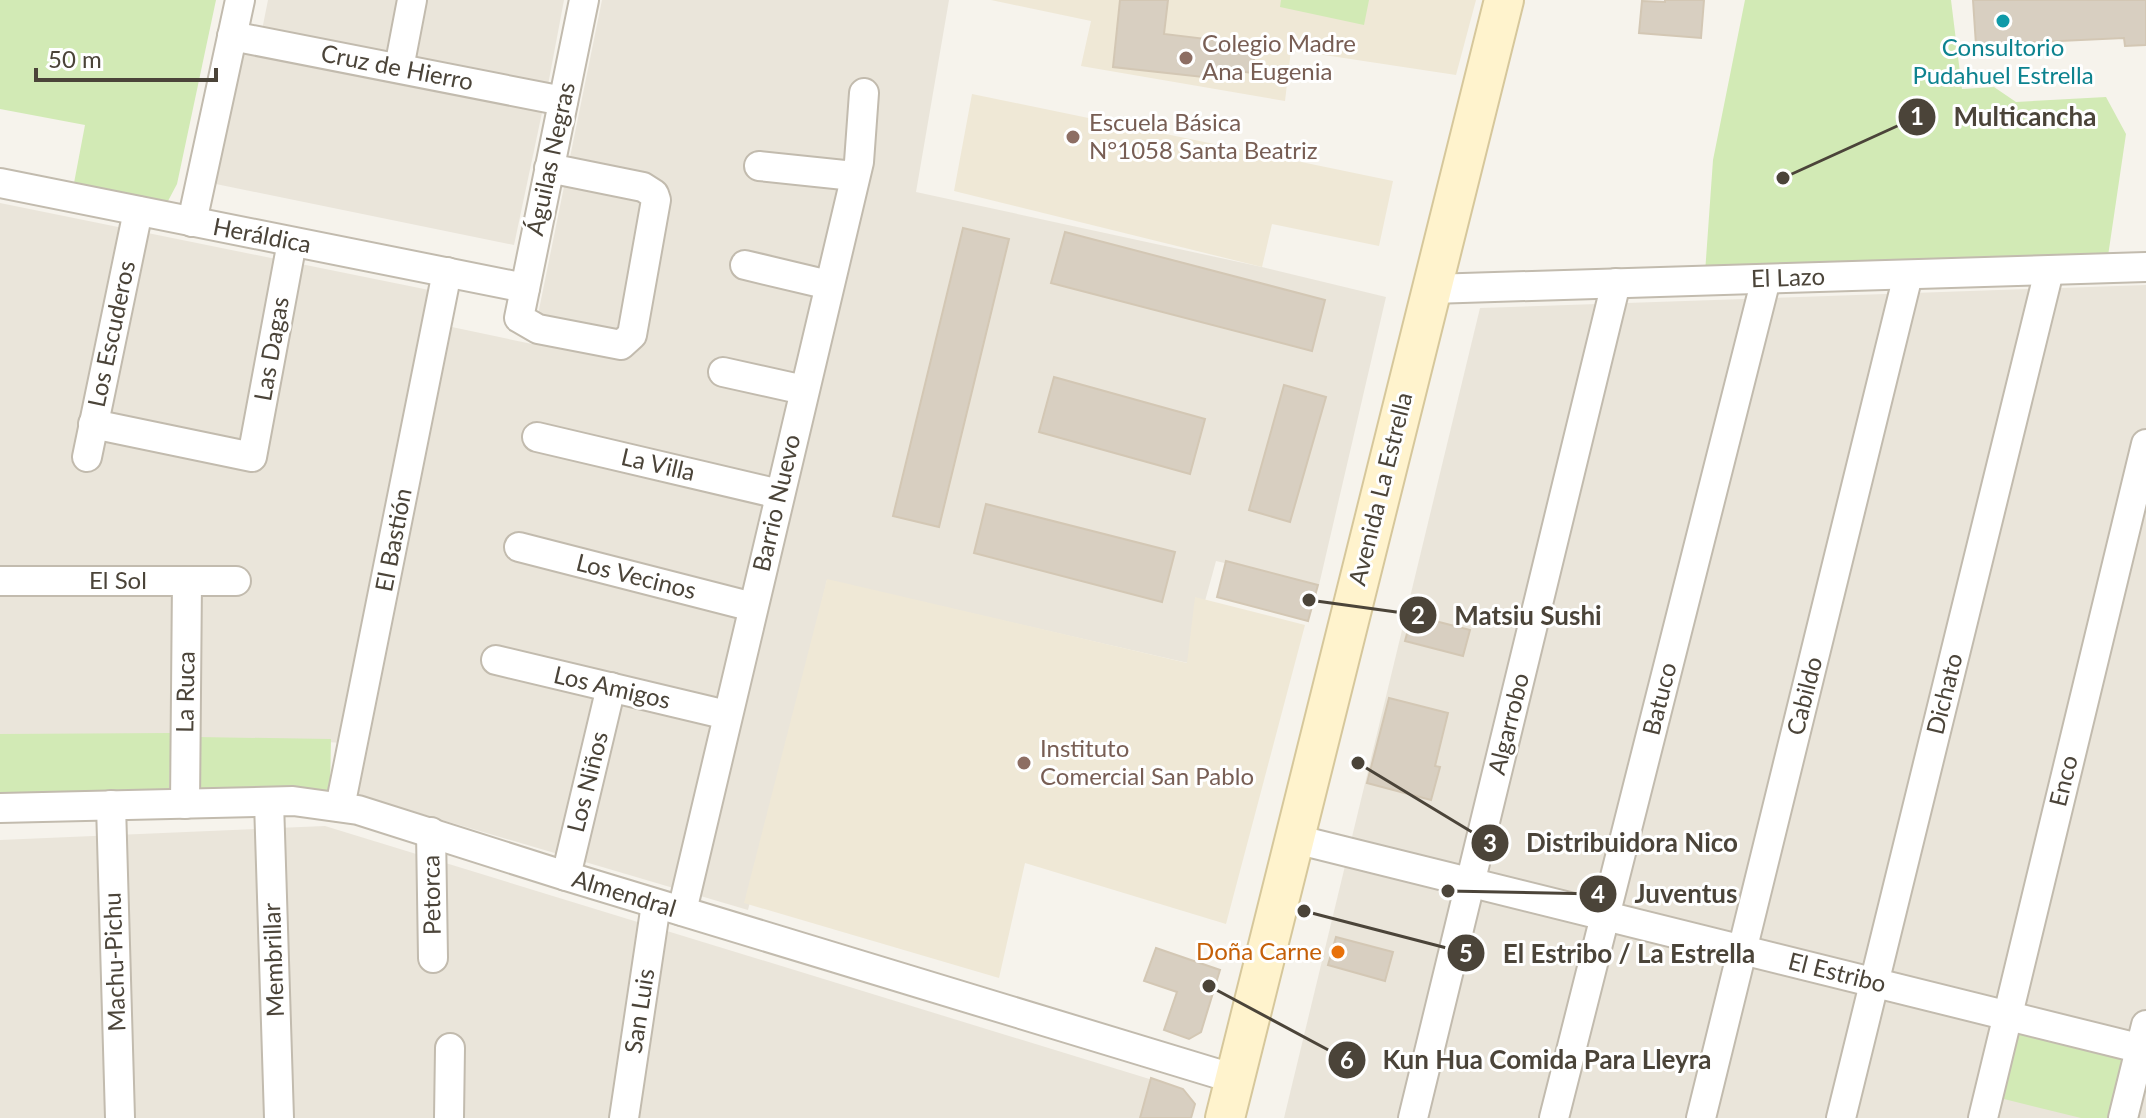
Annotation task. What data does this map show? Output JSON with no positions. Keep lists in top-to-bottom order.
{
  "streets": {
    "main road": ["Avenida La Estrella"],
    "street": [
      "Cruz de Hierro",
      "Águilas Negras",
      "Heráldica",
      "El Lazo",
      "Los Escuderos",
      "Las Dagas",
      "La Villa",
      "Barrio Nuevo",
      "El Bastión",
      "Los Vecinos",
      "El Sol",
      "Los Amigos",
      "La Ruca",
      "Dichato",
      "Cabildo",
      "Batuco",
      "Algarrobo",
      "Enco",
      "Los Niños",
      "Almendral",
      "Petorca",
      "Membrillar",
      "Machu-Pichu",
      "El Estribo",
      "San Luis"
    ]
  },
  "crossings": [
    ["Cruz de Hierro", "Águilas Negras"],
    ["Águilas Negras", "Heráldica"],
    ["Heráldica", "Los Escuderos"],
    ["Heráldica", "Las Dagas"],
    ["Heráldica", "El Bastión"],
    ["El Lazo", "Avenida La Estrella"],
    ["El Lazo", "Dichato"],
    ["El Lazo", "Cabildo"],
    ["El Lazo", "Batuco"],
    ["El Lazo", "Algarrobo"],
    ["Los Escuderos", "Las Dagas"],
    ["La Villa", "Barrio Nuevo"],
    ["Avenida La Estrella", "Almendral"],
    ["Avenida La Estrella", "El Estribo"],
    ["Barrio Nuevo", "Los Vecinos"],
    ["Barrio Nuevo", "Los Amigos"],
    ["Barrio Nuevo", "Almendral"],
    ["Barrio Nuevo", "San Luis"],
    ["El Bastión", "Almendral"],
    ["El Sol", "La Ruca"],
    ["Los Amigos", "Los Niños"],
    ["La Ruca", "Almendral"],
    ["Dichato", "El Estribo"],
    ["Cabildo", "El Estribo"],
    ["Batuco", "El Estribo"],
    ["Algarrobo", "El Estribo"],
    ["Enco", "El Estribo"],
    ["Los Niños", "Almendral"],
    ["Almendral", "Petorca"],
    ["Almendral", "Membrillar"],
    ["Almendral", "Machu-Pichu"],
    ["Almendral", "San Luis"]
  ],
  "places": [
    "Consultorio Pudahuel Estrella",
    "Colegio Madre Ana Eugenia",
    "Escuela Básica N°1058 Santa Beatriz",
    "Multicancha",
    "Matsiu Sushi",
    "Instituto Comercial San Pablo",
    "Distribuidora Nico",
    "Juventus",
    "El Estribo / La Estrella",
    "Doña Carne",
    "Kun Hua Comida Para Lleyra"
  ],
  "scale_bar": "50 m"
}
